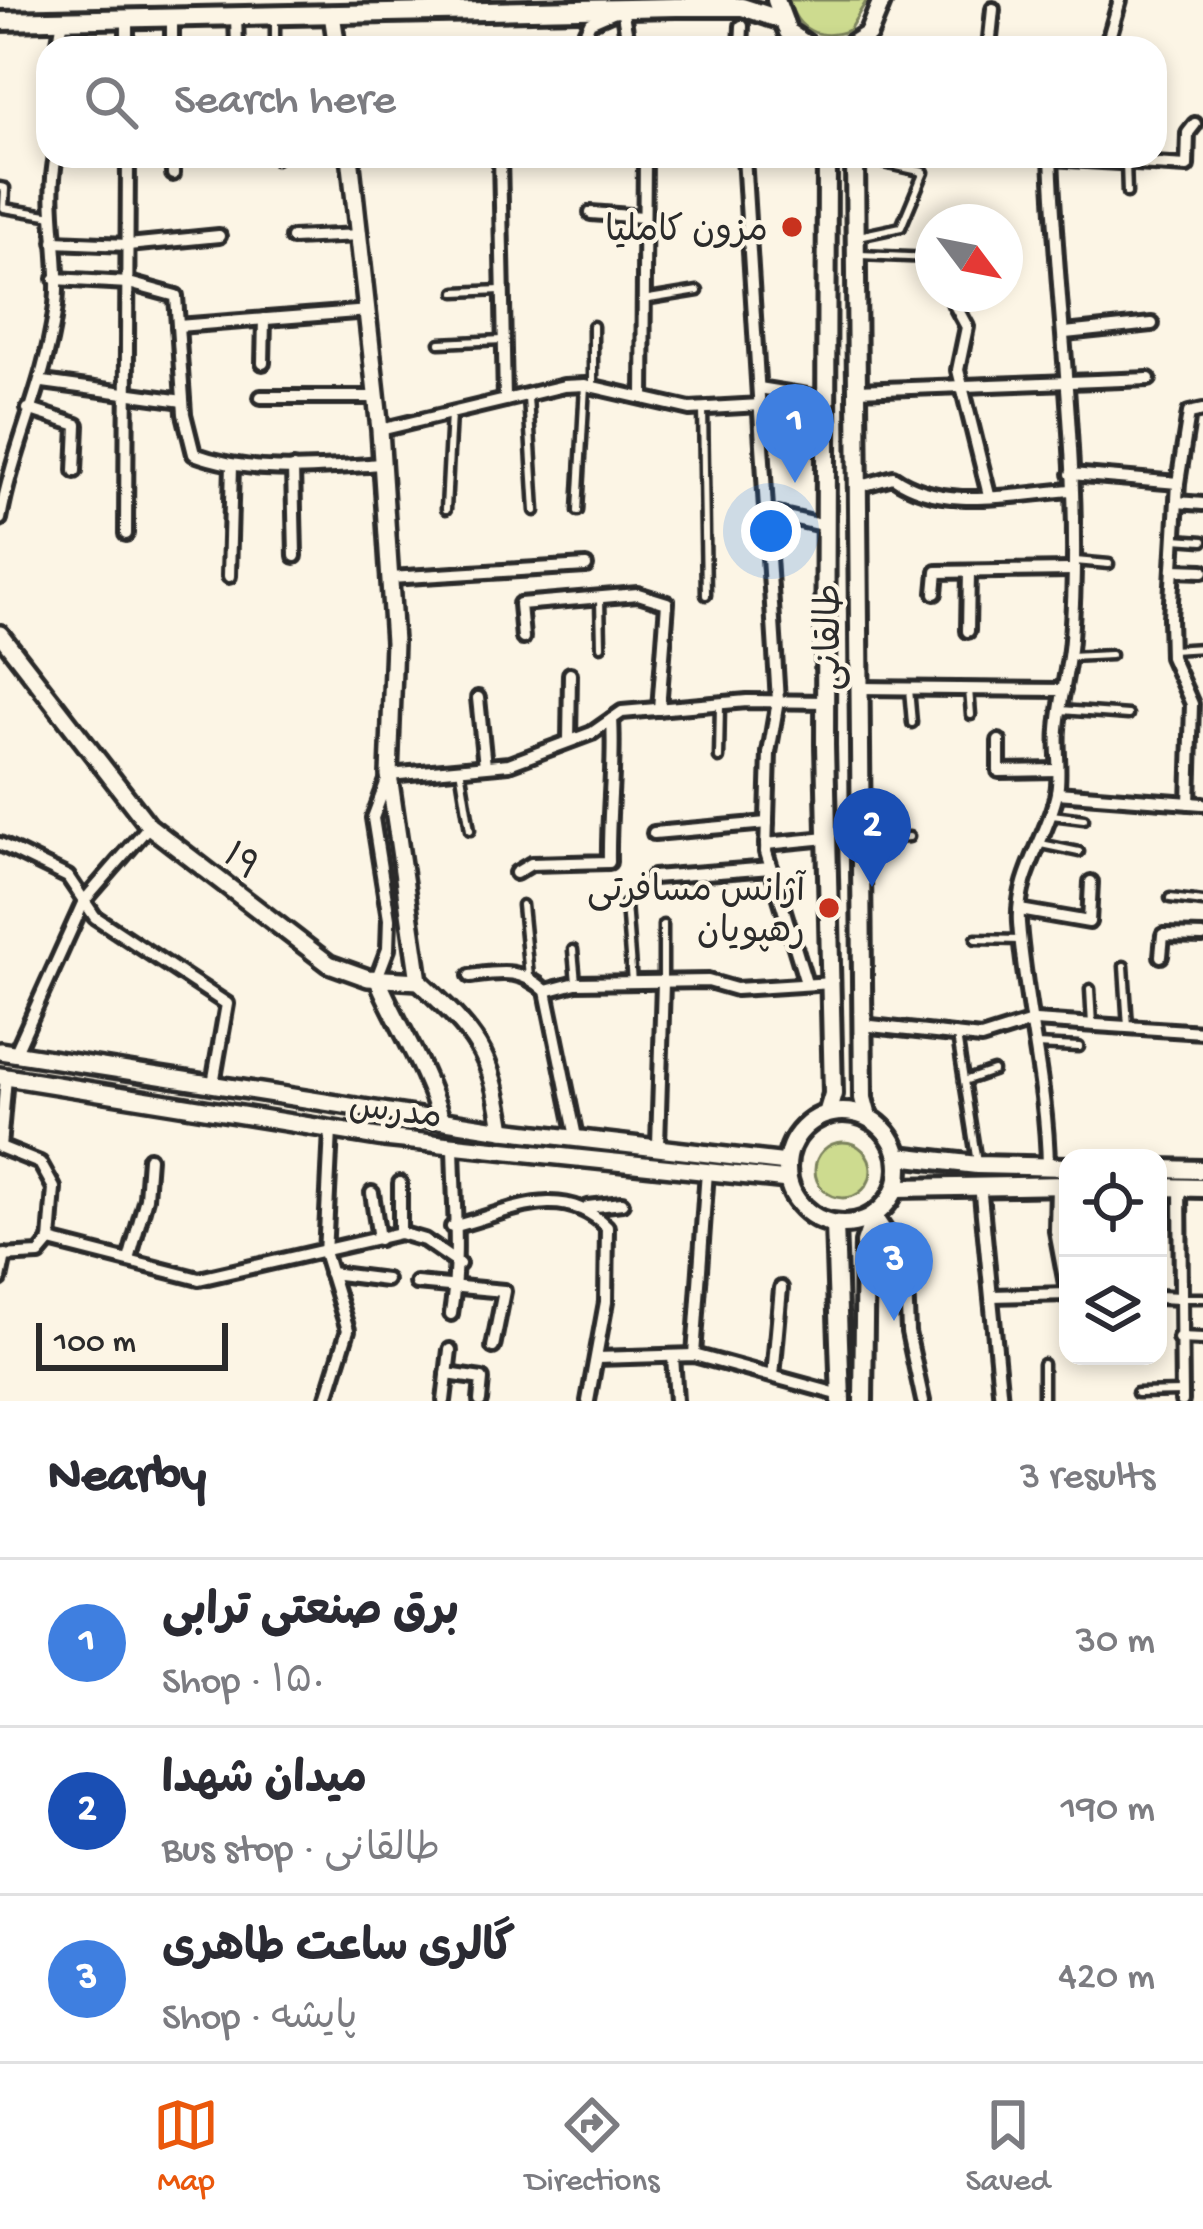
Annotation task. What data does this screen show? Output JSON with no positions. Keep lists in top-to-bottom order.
{
  "streets": {
    "main road": ["طالقانی"],
    "street": ["۱۹", "مدرس"]
  },
  "crossings": [
    ["طالقانی", "مدرس"]
  ],
  "places": ["مزون کاملیا", "آژانس مسافرتی رهپویان"],
  "scale_bar": "100 m",
  "north": "bottom right",
  "page": {
    "search": "Search here",
    "pins": ["1", "2", "3"],
    "scale": "100 m",
    "heading": ["Nearby", "3 results"],
    "list": [
      {
        "mark": "1",
        "name": "برق صنعتی ترابی",
        "note": "Shop · ۱۵۰",
        "value": "30 m"
      },
      {
        "mark": "2",
        "name": "میدان شهدا",
        "note": "Bus stop · طالقانی",
        "value": "190 m"
      },
      {
        "mark": "3",
        "name": "گالری ساعت طاهری",
        "note": "Shop · پایشه",
        "value": "420 m"
      }
    ],
    "nav": ["Map", "Directions", "Saved"]
  }
}
